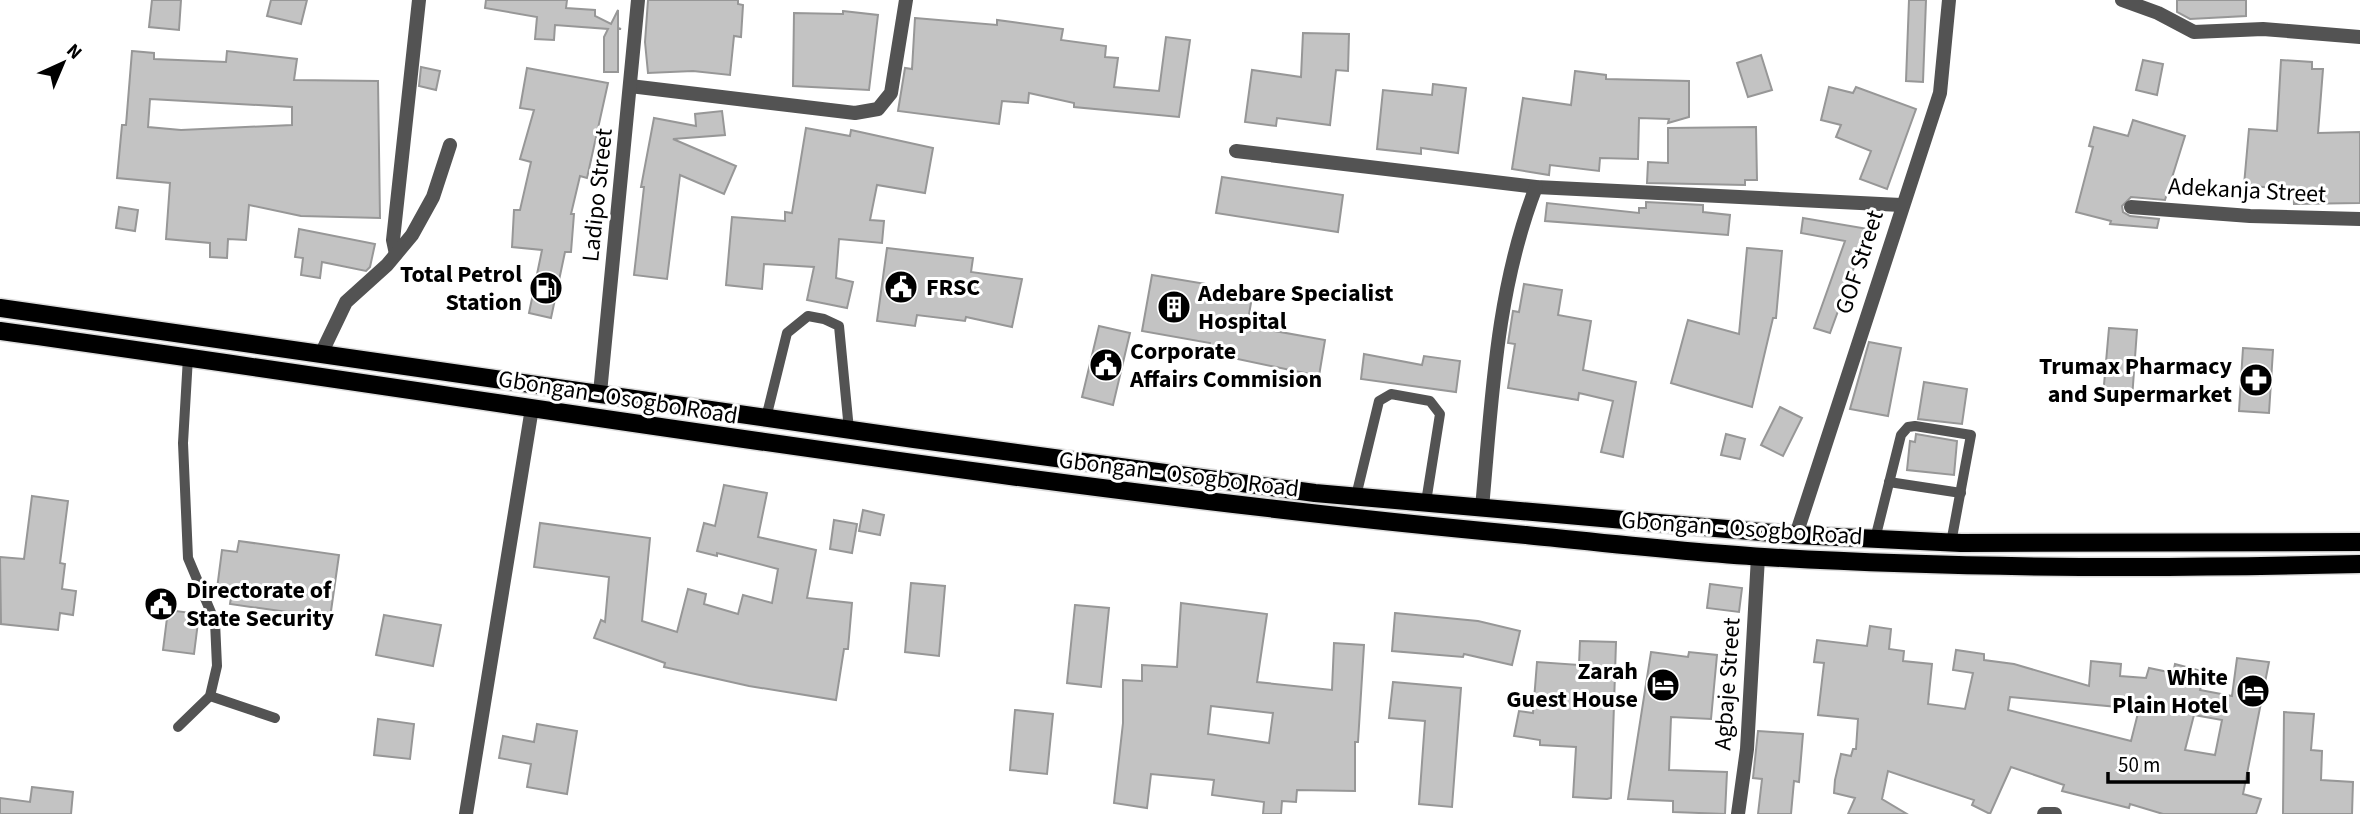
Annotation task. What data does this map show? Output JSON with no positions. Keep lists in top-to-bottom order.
{
  "streets": {
    "main road": ["Gbongan - Osogbo Road"],
    "street": [
      "Adekanja Street",
      "Ladipo Street",
      "GOF Street",
      "Agbaje Street"
    ]
  },
  "crossings": [
    ["Ladipo Street", "Gbongan - Osogbo Road"],
    ["GOF Street", "Gbongan - Osogbo Road"],
    ["Gbongan - Osogbo Road", "Agbaje Street"]
  ],
  "places": {
    "public building": ["FRSC", "Corporate Affairs Commision", "Directorate of State Security"],
    "fuel station": ["Total Petrol Station"],
    "building": ["Adebare Specialist Hospital"],
    "pharmacy": ["Trumax Pharmacy and Supermarket"],
    "hotel": ["Zarah Guest House", "White Plain Hotel"]
  },
  "scale_bar": "50 m",
  "north": "top right"
}
